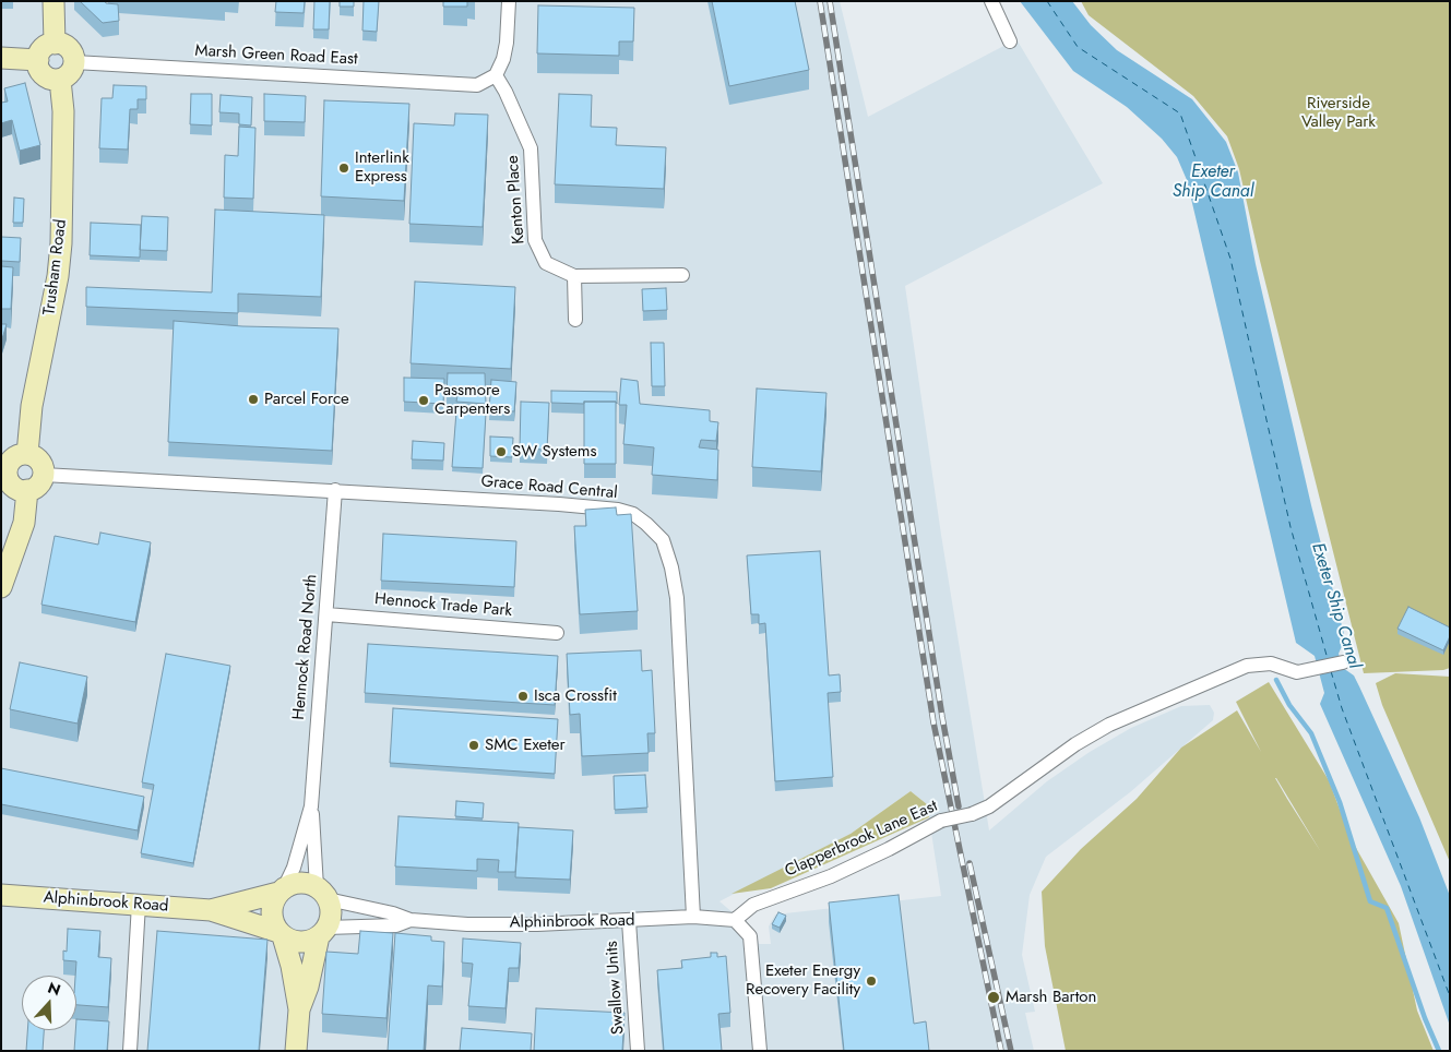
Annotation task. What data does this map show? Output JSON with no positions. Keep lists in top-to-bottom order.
{
  "streets": {
    "street": [
      "Marsh Green Road East",
      "Kenton Place",
      "Trusham Road",
      "Grace Road Central",
      "Hennock Trade Park",
      "Hennock Road North",
      "Clapperbrook Lane East",
      "Alphinbrook Road",
      "Swallow Units"
    ]
  },
  "crossings": [
    ["Marsh Green Road East", "Kenton Place"],
    ["Marsh Green Road East", "Trusham Road"],
    ["Trusham Road", "Grace Road Central"],
    ["Grace Road Central", "Hennock Road North"],
    ["Grace Road Central", "Alphinbrook Road"],
    ["Hennock Trade Park", "Hennock Road North"],
    ["Hennock Road North", "Alphinbrook Road"],
    ["Clapperbrook Lane East", "Alphinbrook Road"],
    ["Alphinbrook Road", "Swallow Units"]
  ],
  "water": ["Exeter Ship Canal"],
  "parks": ["Riverside Valley Park"],
  "places": [
    "Interlink Express",
    "Parcel Force",
    "Passmore Carpenters",
    "SW Systems",
    "Isca Crossfit",
    "SMC Exeter",
    "Exeter Energy Recovery Facility",
    "Marsh Barton"
  ],
  "north": "top"
}
